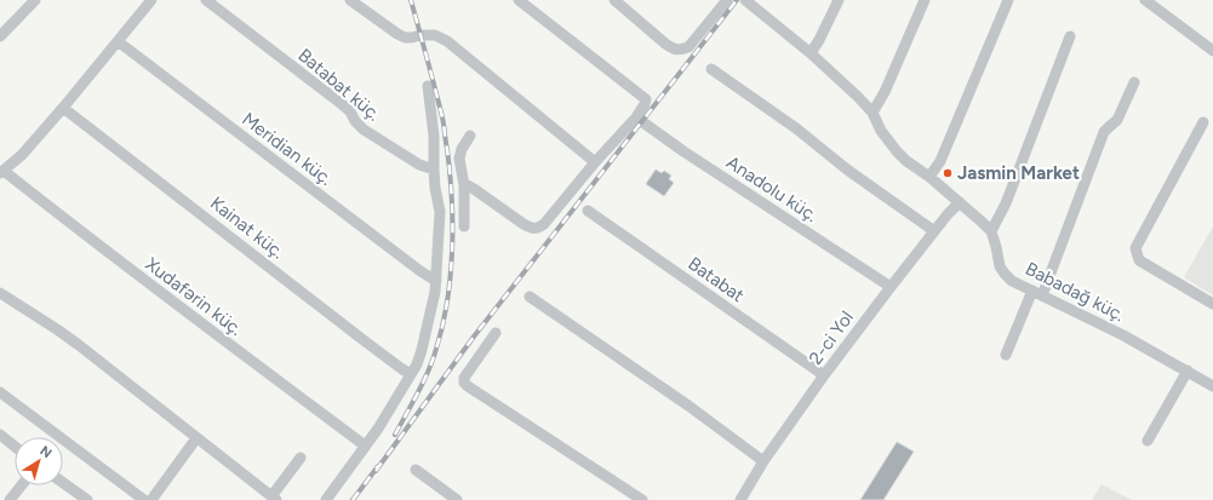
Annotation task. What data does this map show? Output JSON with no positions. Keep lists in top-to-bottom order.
{
  "streets": {
    "street": [
      "Batabat küç.",
      "Meridian küç.",
      "Anadolu küç.",
      "Kainat küç.",
      "Batabat",
      "Babadağ küç.",
      "Xudafərin küç.",
      "2-ci Yol"
    ]
  },
  "crossings": [
    ["Anadolu küç.", "2-ci Yol"],
    ["Batabat", "2-ci Yol"]
  ],
  "places": ["Jasmin Market"],
  "north": "top right"
}
